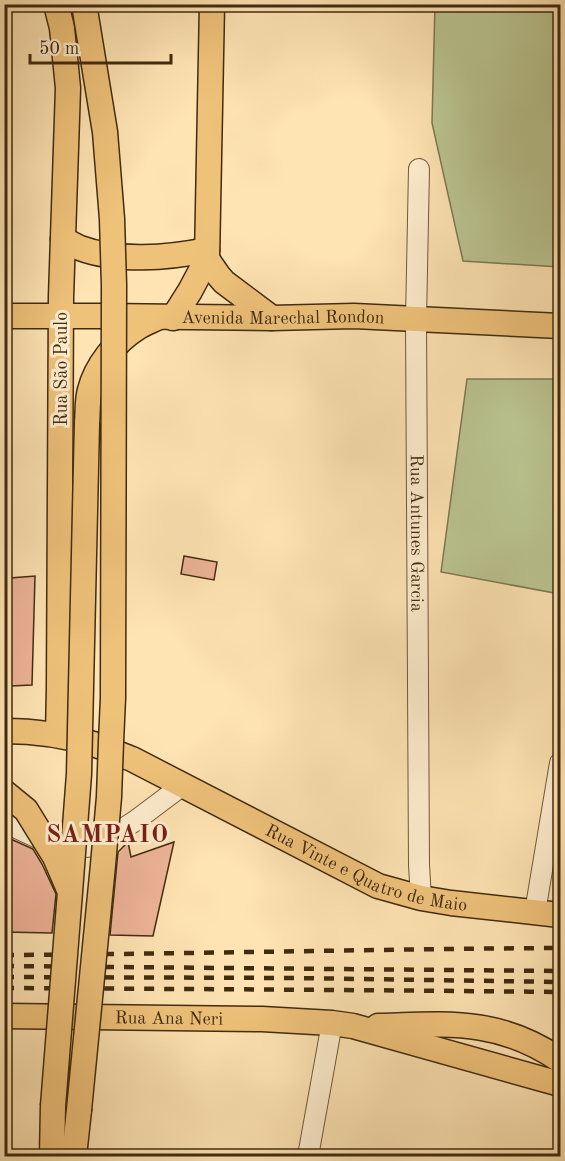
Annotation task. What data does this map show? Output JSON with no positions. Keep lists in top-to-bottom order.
{
  "streets": {
    "main road": [
      "Avenida Marechal Rondon",
      "Rua São Paulo",
      "Rua Vinte e Quatro de Maio",
      "Rua Ana Neri"
    ],
    "street": ["Rua Antunes Garcia"]
  },
  "crossings": [
    ["Avenida Marechal Rondon", "Rua São Paulo"],
    ["Avenida Marechal Rondon", "Rua Antunes Garcia"],
    ["Rua São Paulo", "Rua Vinte e Quatro de Maio"],
    ["Rua Antunes Garcia", "Rua Vinte e Quatro de Maio"]
  ],
  "districts": ["SAMPAIO"],
  "scale_bar": "50 m"
}
